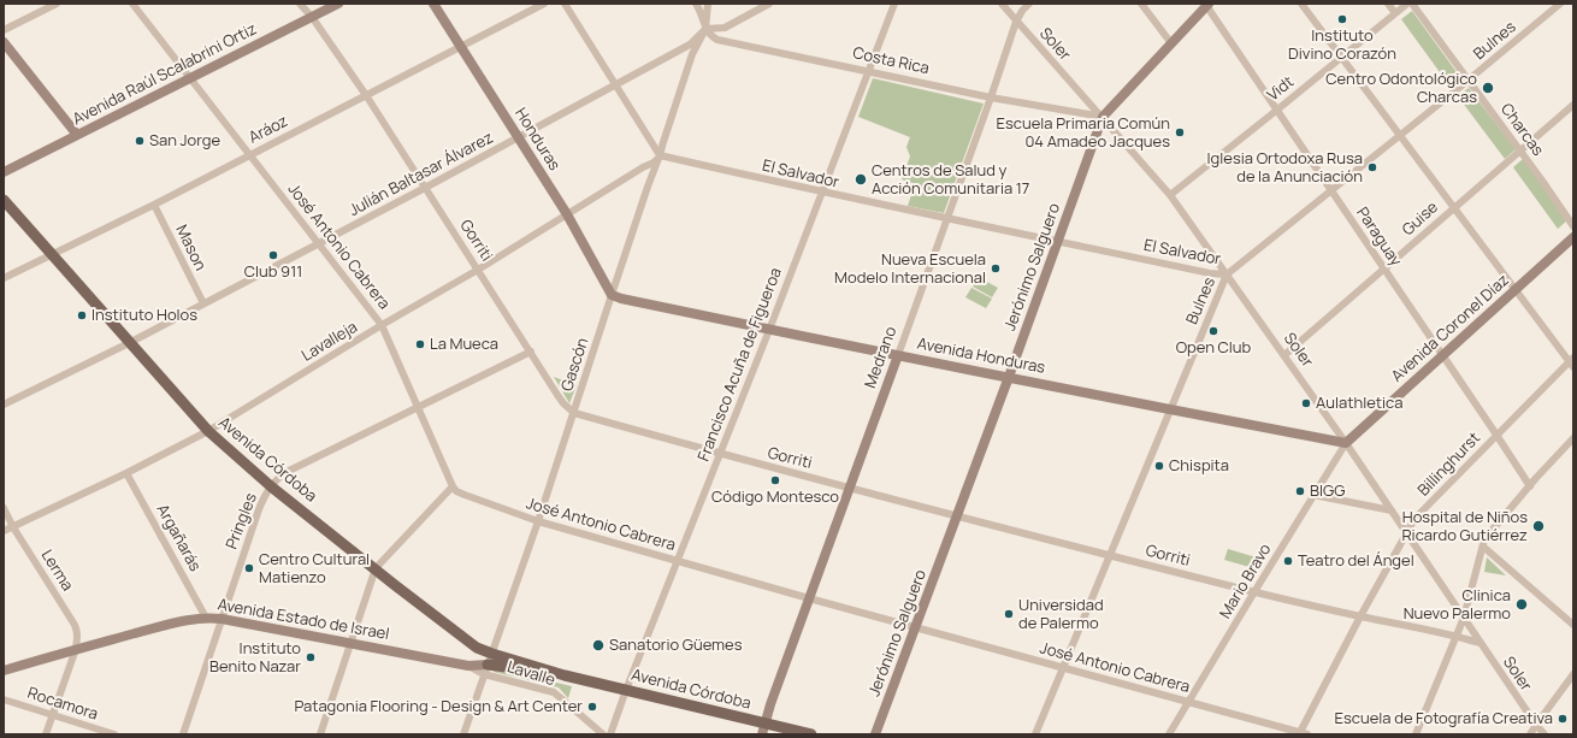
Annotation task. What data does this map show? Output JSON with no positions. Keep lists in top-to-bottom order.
{
  "streets": {
    "main road": [
      "Avenida Raúl Scalabrini Ortiz",
      "Honduras",
      "Jerónimo Salguero",
      "Avenida Coronel Díaz",
      "Avenida Honduras",
      "Medrano",
      "Avenida Córdoba",
      "Avenida Estado de Israel"
    ],
    "street": [
      "Bulnes",
      "Soler",
      "Costa Rica",
      "Vidt",
      "Aráoz",
      "Charcas",
      "Julián Baltasar Álvarez",
      "El Salvador",
      "Guise",
      "Paraguay",
      "Gorriti",
      "José Antonio Cabrera",
      "Mason",
      "Lavalleja",
      "Gascón",
      "Francisco Acuña de Figueroa",
      "Billinghurst",
      "Pringles",
      "Argañarás",
      "Lerma",
      "Mario Bravo",
      "Lavalle",
      "Rocamora"
    ]
  },
  "crossings": [
    ["Bulnes", "Soler"],
    ["Bulnes", "Charcas"],
    ["Bulnes", "El Salvador"],
    ["Bulnes", "Paraguay"],
    ["Bulnes", "Gorriti"],
    ["Bulnes", "José Antonio Cabrera"],
    ["Bulnes", "Avenida Honduras"],
    ["Soler", "Costa Rica"],
    ["Soler", "Vidt"],
    ["Soler", "El Salvador"],
    ["Soler", "Guise"],
    ["Soler", "Gorriti"],
    ["Soler", "Jerónimo Salguero"],
    ["Soler", "Avenida Coronel Díaz"],
    ["Soler", "Avenida Honduras"],
    ["Soler", "Medrano"],
    ["Soler", "Billinghurst"],
    ["Soler", "Mario Bravo"],
    ["Costa Rica", "Julián Baltasar Álvarez"],
    ["Costa Rica", "Jerónimo Salguero"],
    ["Costa Rica", "Medrano"],
    ["Costa Rica", "Gascón"],
    ["Costa Rica", "Francisco Acuña de Figueroa"],
    ["Avenida Raúl Scalabrini Ortiz", "Gorriti"],
    ["Avenida Raúl Scalabrini Ortiz", "José Antonio Cabrera"],
    ["Vidt", "Paraguay"],
    ["Aráoz", "Honduras"],
    ["Aráoz", "Gorriti"],
    ["Aráoz", "José Antonio Cabrera"],
    ["Aráoz", "Mason"],
    ["Aráoz", "Avenida Córdoba"],
    ["Charcas", "Guise"],
    ["Honduras", "Julián Baltasar Álvarez"],
    ["Honduras", "Lavalleja"],
    ["Honduras", "Avenida Honduras"],
    ["Honduras", "Gascón"],
    ["Julián Baltasar Álvarez", "Gorriti"],
    ["Julián Baltasar Álvarez", "José Antonio Cabrera"],
    ["Julián Baltasar Álvarez", "Mason"],
    ["Julián Baltasar Álvarez", "Gascón"],
    ["Julián Baltasar Álvarez", "Avenida Córdoba"],
    ["El Salvador", "Jerónimo Salguero"],
    ["El Salvador", "Lavalleja"],
    ["El Salvador", "Medrano"],
    ["El Salvador", "Gascón"],
    ["El Salvador", "Francisco Acuña de Figueroa"],
    ["Guise", "Paraguay"],
    ["Paraguay", "Jerónimo Salguero"],
    ["Paraguay", "Avenida Coronel Díaz"],
    ["Paraguay", "Billinghurst"],
    ["Gorriti", "Jerónimo Salguero"],
    ["Gorriti", "Lavalleja"],
    ["Gorriti", "Medrano"],
    ["Gorriti", "Gascón"],
    ["Gorriti", "Francisco Acuña de Figueroa"],
    ["Gorriti", "Billinghurst"],
    ["Gorriti", "Pringles"],
    ["Gorriti", "Mario Bravo"],
    ["José Antonio Cabrera", "Jerónimo Salguero"],
    ["José Antonio Cabrera", "Lavalleja"],
    ["José Antonio Cabrera", "Medrano"],
    ["José Antonio Cabrera", "Gascón"],
    ["José Antonio Cabrera", "Francisco Acuña de Figueroa"],
    ["José Antonio Cabrera", "Billinghurst"],
    ["José Antonio Cabrera", "Pringles"],
    ["José Antonio Cabrera", "Mario Bravo"],
    ["Jerónimo Salguero", "Avenida Honduras"],
    ["Avenida Coronel Díaz", "Avenida Honduras"],
    ["Avenida Coronel Díaz", "Mario Bravo"],
    ["Lavalleja", "Gascón"],
    ["Lavalleja", "Avenida Córdoba"],
    ["Lavalleja", "Argañarás"],
    ["Lavalleja", "Lerma"],
    ["Avenida Honduras", "Medrano"],
    ["Avenida Honduras", "Gascón"],
    ["Avenida Honduras", "Francisco Acuña de Figueroa"],
    ["Avenida Honduras", "Mario Bravo"],
    ["Medrano", "Avenida Córdoba"],
    ["Gascón", "Avenida Córdoba"],
    ["Gascón", "Avenida Estado de Israel"],
    ["Gascón", "Lavalle"],
    ["Francisco Acuña de Figueroa", "Avenida Córdoba"],
    ["Avenida Córdoba", "Pringles"],
    ["Avenida Córdoba", "Avenida Estado de Israel"],
    ["Avenida Córdoba", "Lavalle"],
    ["Pringles", "Avenida Estado de Israel"],
    ["Argañarás", "Avenida Estado de Israel"],
    ["Lerma", "Avenida Estado de Israel"],
    ["Avenida Estado de Israel", "Lavalle"]
  ],
  "places": [
    "Instituto Divino Corazón",
    "Centro Odontológico Charcas",
    "Escuela Primaria Común 04 Amadeo Jacques",
    "San Jorge",
    "Iglesia Ortodoxa Rusa de la Anunciación",
    "Centros de Salud y Acción Comunitaria 17",
    "Club 911",
    "Nueva Escuela Modelo Internacional",
    "Instituto Holos",
    "Open Club",
    "La Mueca",
    "Aulathletica",
    "Chispita",
    "Código Montesco",
    "BIGG",
    "Hospital de Niños Ricardo Gutiérrez",
    "Teatro del Ángel",
    "Centro Cultural Matienzo",
    "Clinica Nuevo Palermo",
    "Universidad de Palermo",
    "Sanatorio Güemes",
    "Instituto Benito Nazar",
    "Patagonia Flooring - Design & Art Center",
    "Escuela de Fotografía Creativa"
  ]
}
